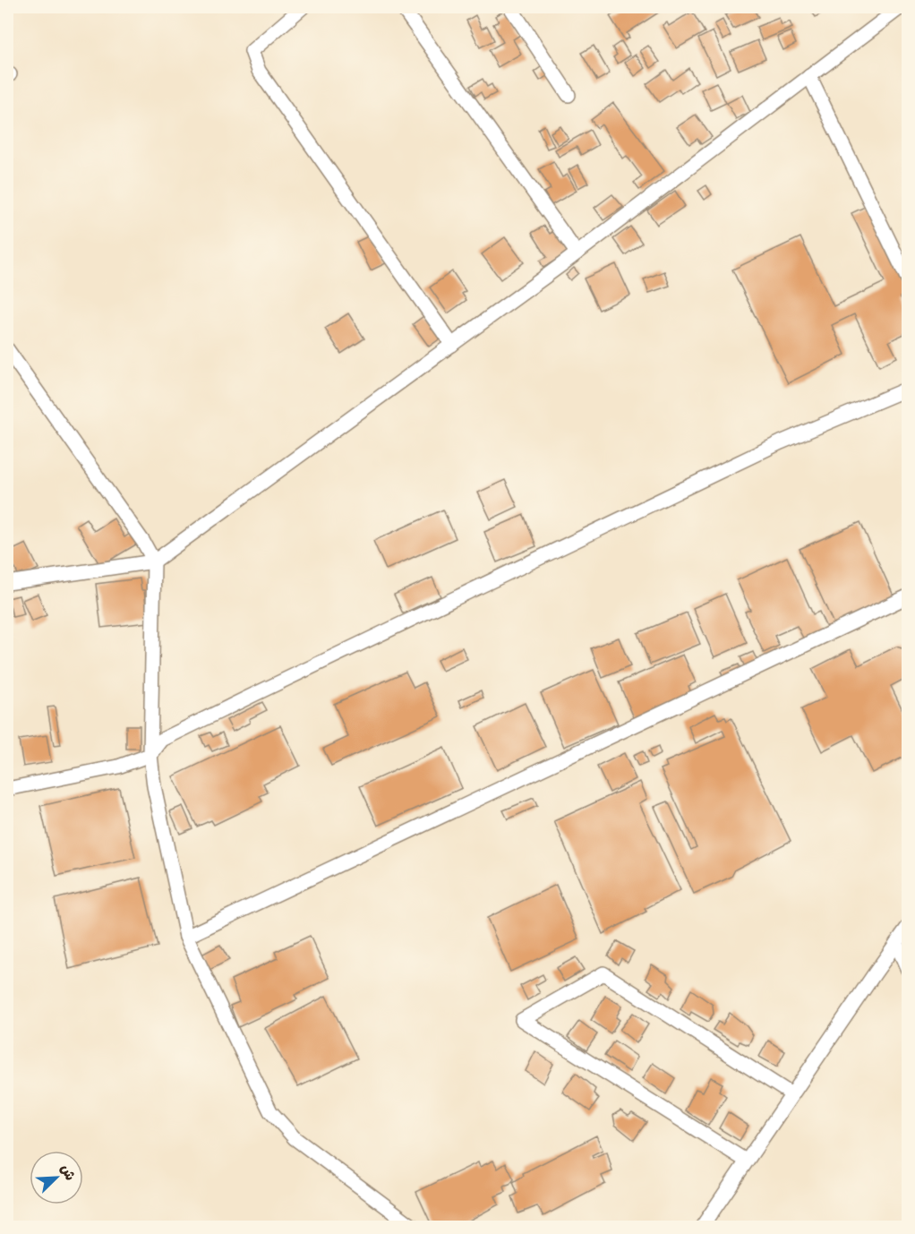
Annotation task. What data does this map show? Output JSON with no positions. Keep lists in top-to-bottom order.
{
  "north": "top right"
}
